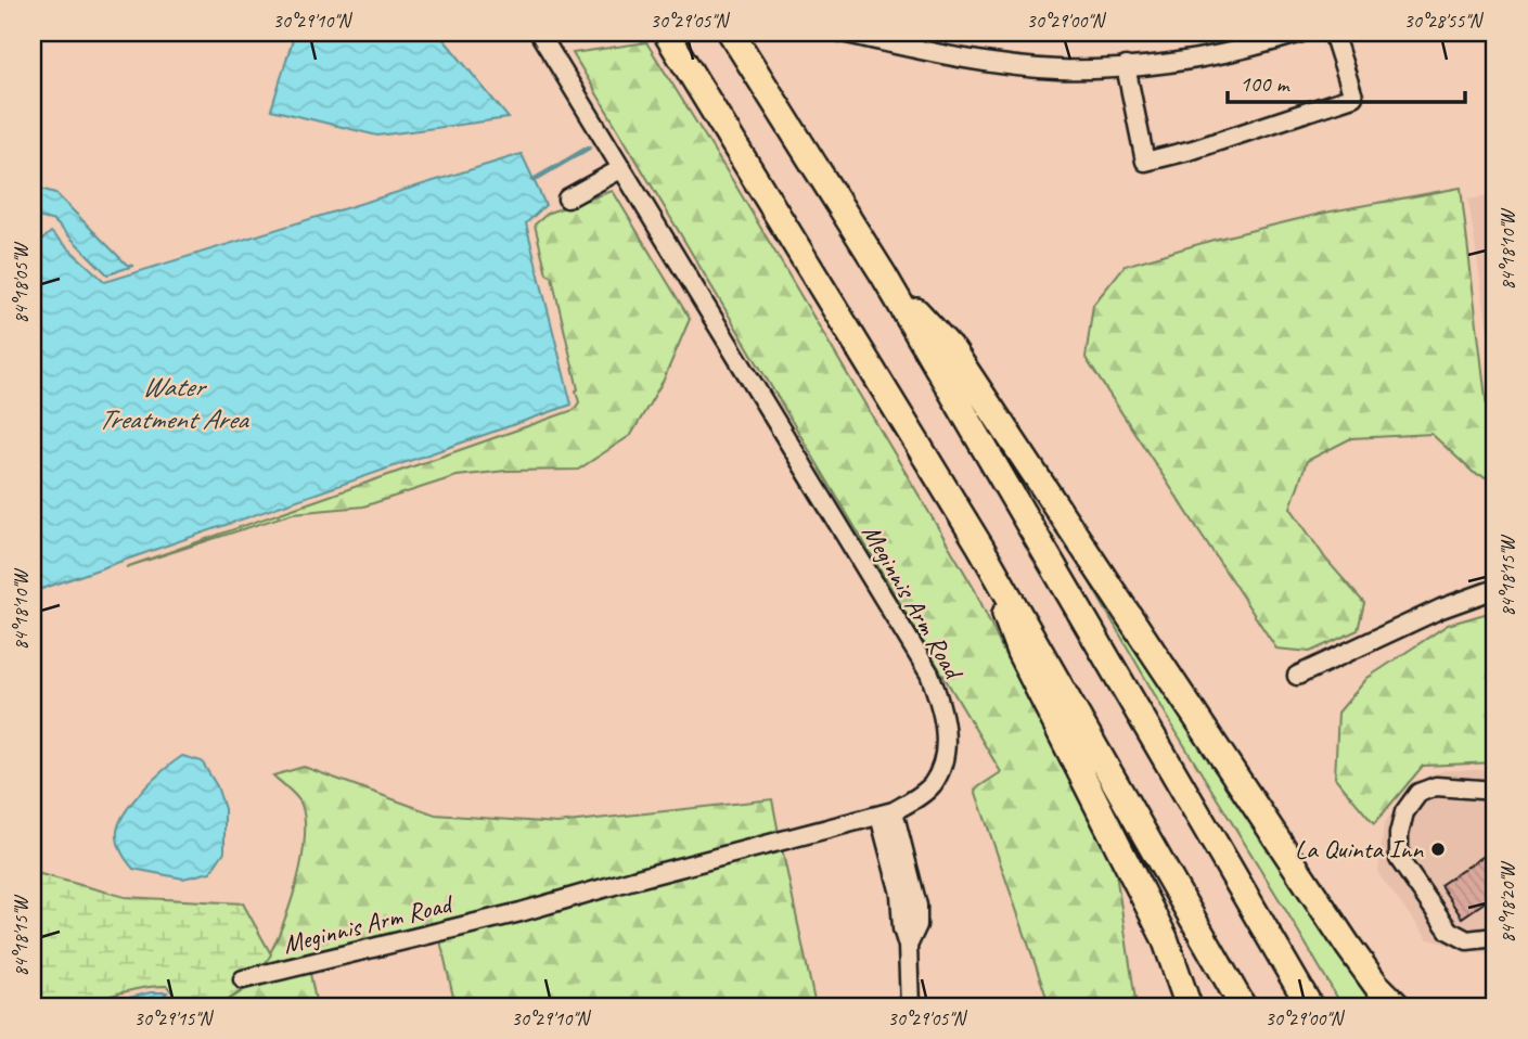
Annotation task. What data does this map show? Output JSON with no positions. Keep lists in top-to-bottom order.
{
  "streets": {
    "street": ["Meginnis Arm Road"]
  },
  "water": ["Water Treatment Area"],
  "places": ["La Quinta Inn"],
  "scale_bar": "100 m",
  "coordinates": [
    "30°29'10\"N",
    "30°29'05\"N",
    "30°29'00\"N",
    "30°28'55\"N",
    "84°18'10\"W",
    "84°18'05\"W",
    "84°18'15\"W",
    "84°18'20\"W",
    "30°29'15\"N"
  ]
}
